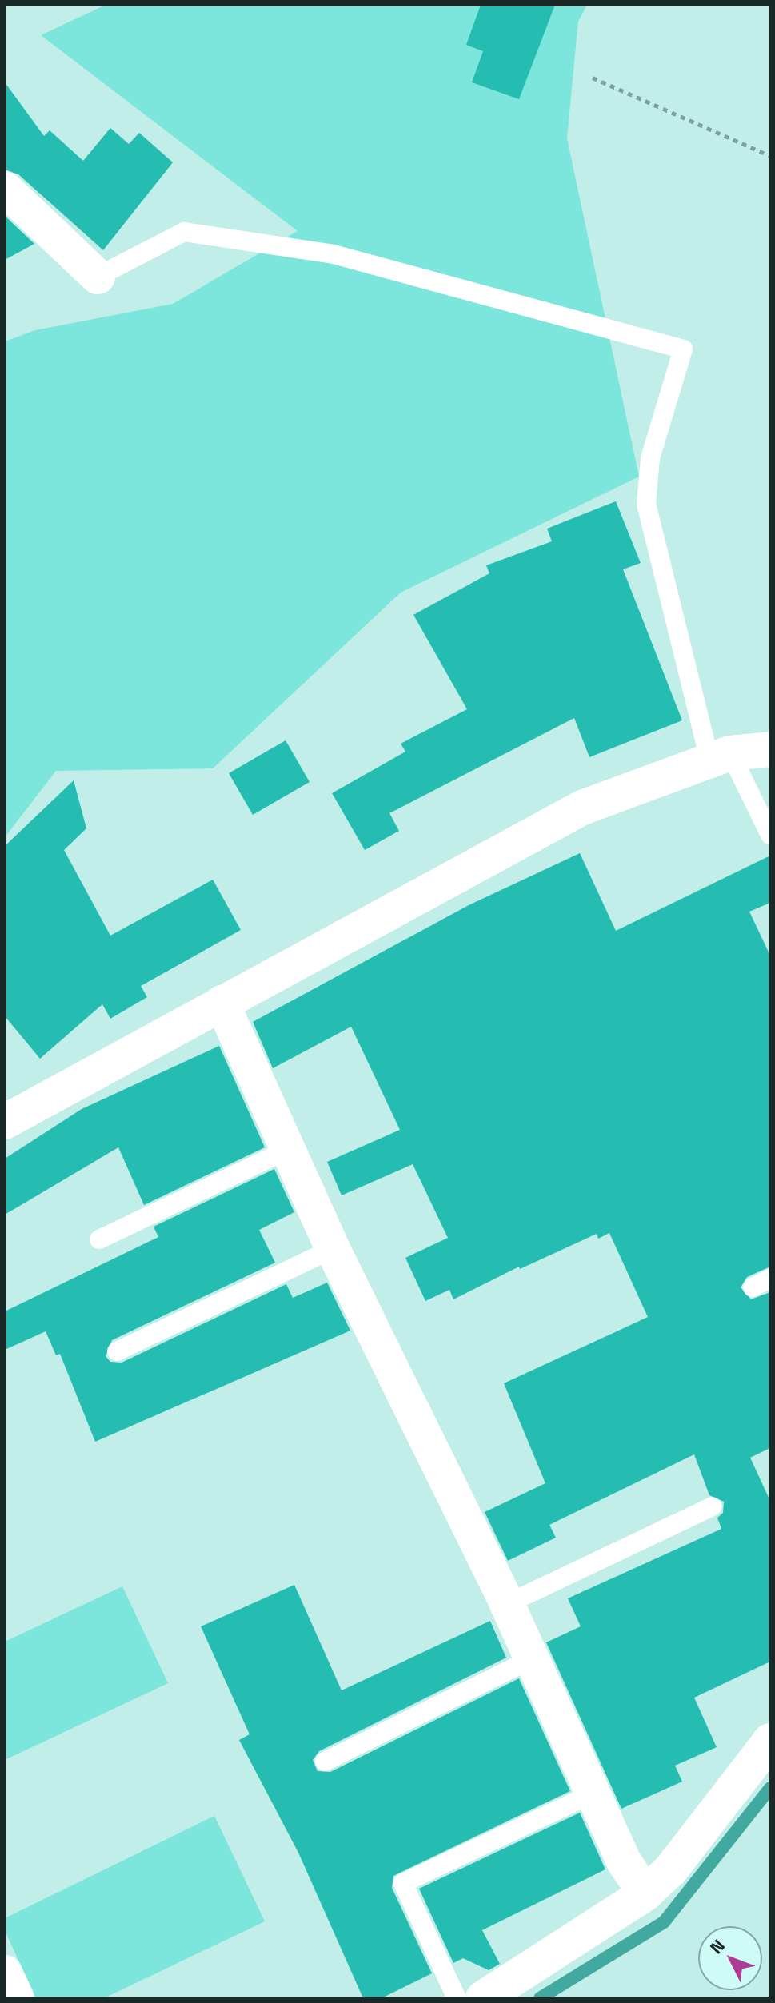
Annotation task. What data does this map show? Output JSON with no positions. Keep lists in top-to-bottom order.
{
  "north": "top left"
}
